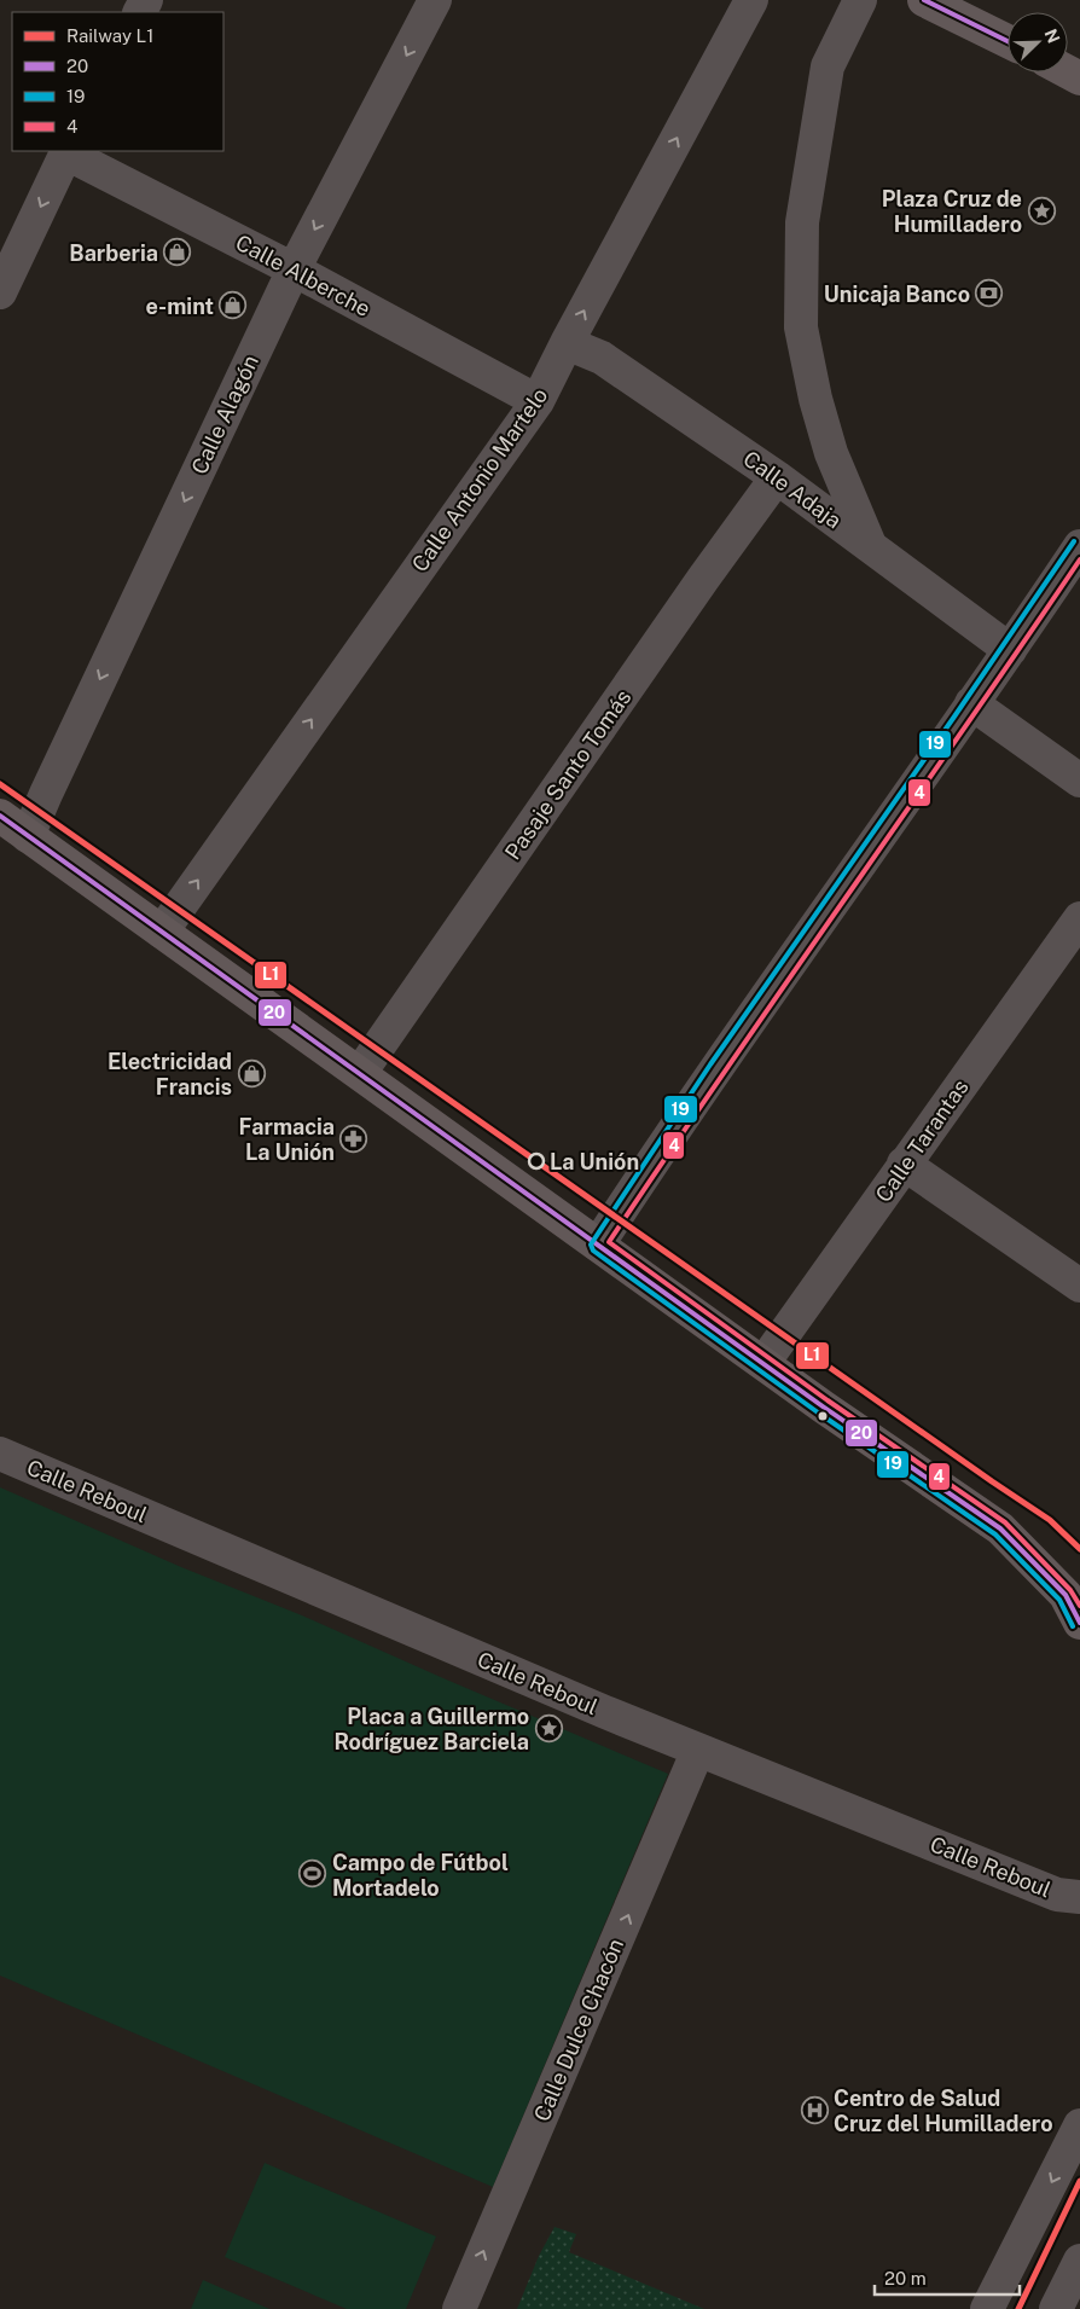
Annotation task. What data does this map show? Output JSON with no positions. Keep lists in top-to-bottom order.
{
  "streets": {
    "street": [
      "Calle Alberche",
      "Calle Alagón",
      "Calle Antonio Martelo",
      "Calle Adaja",
      "Pasaje Santo Tomás",
      "Calle Tarantas",
      "Calle Reboul",
      "Calle Dulce Chacón"
    ]
  },
  "crossings": [
    ["Calle Alberche", "Calle Alagón"],
    ["Calle Alberche", "Calle Antonio Martelo"],
    ["Calle Antonio Martelo", "Calle Adaja"],
    ["Calle Adaja", "Pasaje Santo Tomás"],
    ["Calle Reboul", "Calle Dulce Chacón"]
  ],
  "one_way": ["Calle Alagón", "Calle Antonio Martelo", "Calle Dulce Chacón"],
  "places": {
    "place": ["Plaza Cruz de Humilladero", "Placa a Guillermo Rodríguez Barciela"],
    "shop": ["Barberia", "e-mint", "Electricidad Francis"],
    "bank": ["Unicaja Banco"],
    "pharmacy": ["Farmacia La Unión"],
    "other": ["La Unión"],
    "sports": ["Campo de Fútbol Mortadelo"],
    "hospital": ["Centro de Salud Cruz del Humilladero"]
  },
  "lines": [
    "transit line 20",
    "transit line 19",
    "transit line 4",
    "rail line L1"
  ],
  "legend": [
    "Railway L1",
    "20",
    "19",
    "4"
  ],
  "scale_bar": "20 m",
  "north": "top right"
}
